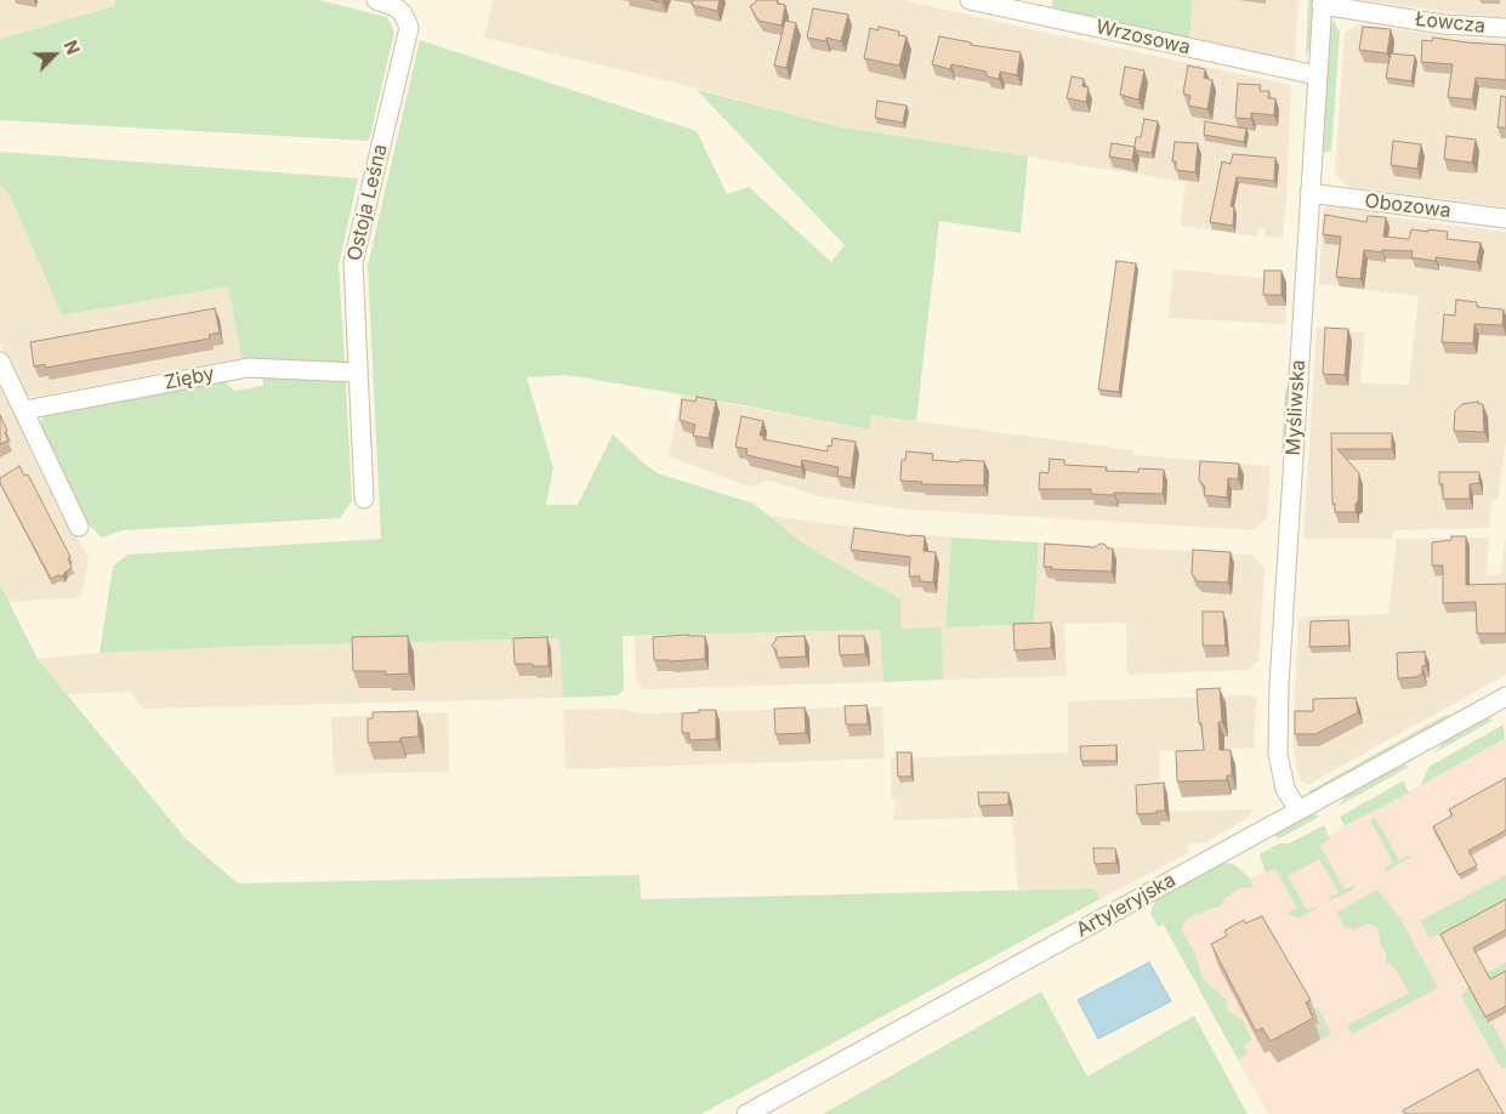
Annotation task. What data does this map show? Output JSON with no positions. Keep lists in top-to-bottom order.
{
  "streets": {
    "street": [
      "Łowcza",
      "Wrzosowa",
      "Ostoja Leśna",
      "Obozowa",
      "Zięby",
      "Myśliwska",
      "Artyleryjska"
    ]
  },
  "crossings": [
    ["Łowcza", "Myśliwska"],
    ["Wrzosowa", "Myśliwska"],
    ["Ostoja Leśna", "Zięby"],
    ["Obozowa", "Myśliwska"],
    ["Myśliwska", "Artyleryjska"]
  ],
  "north": "top right"
}
